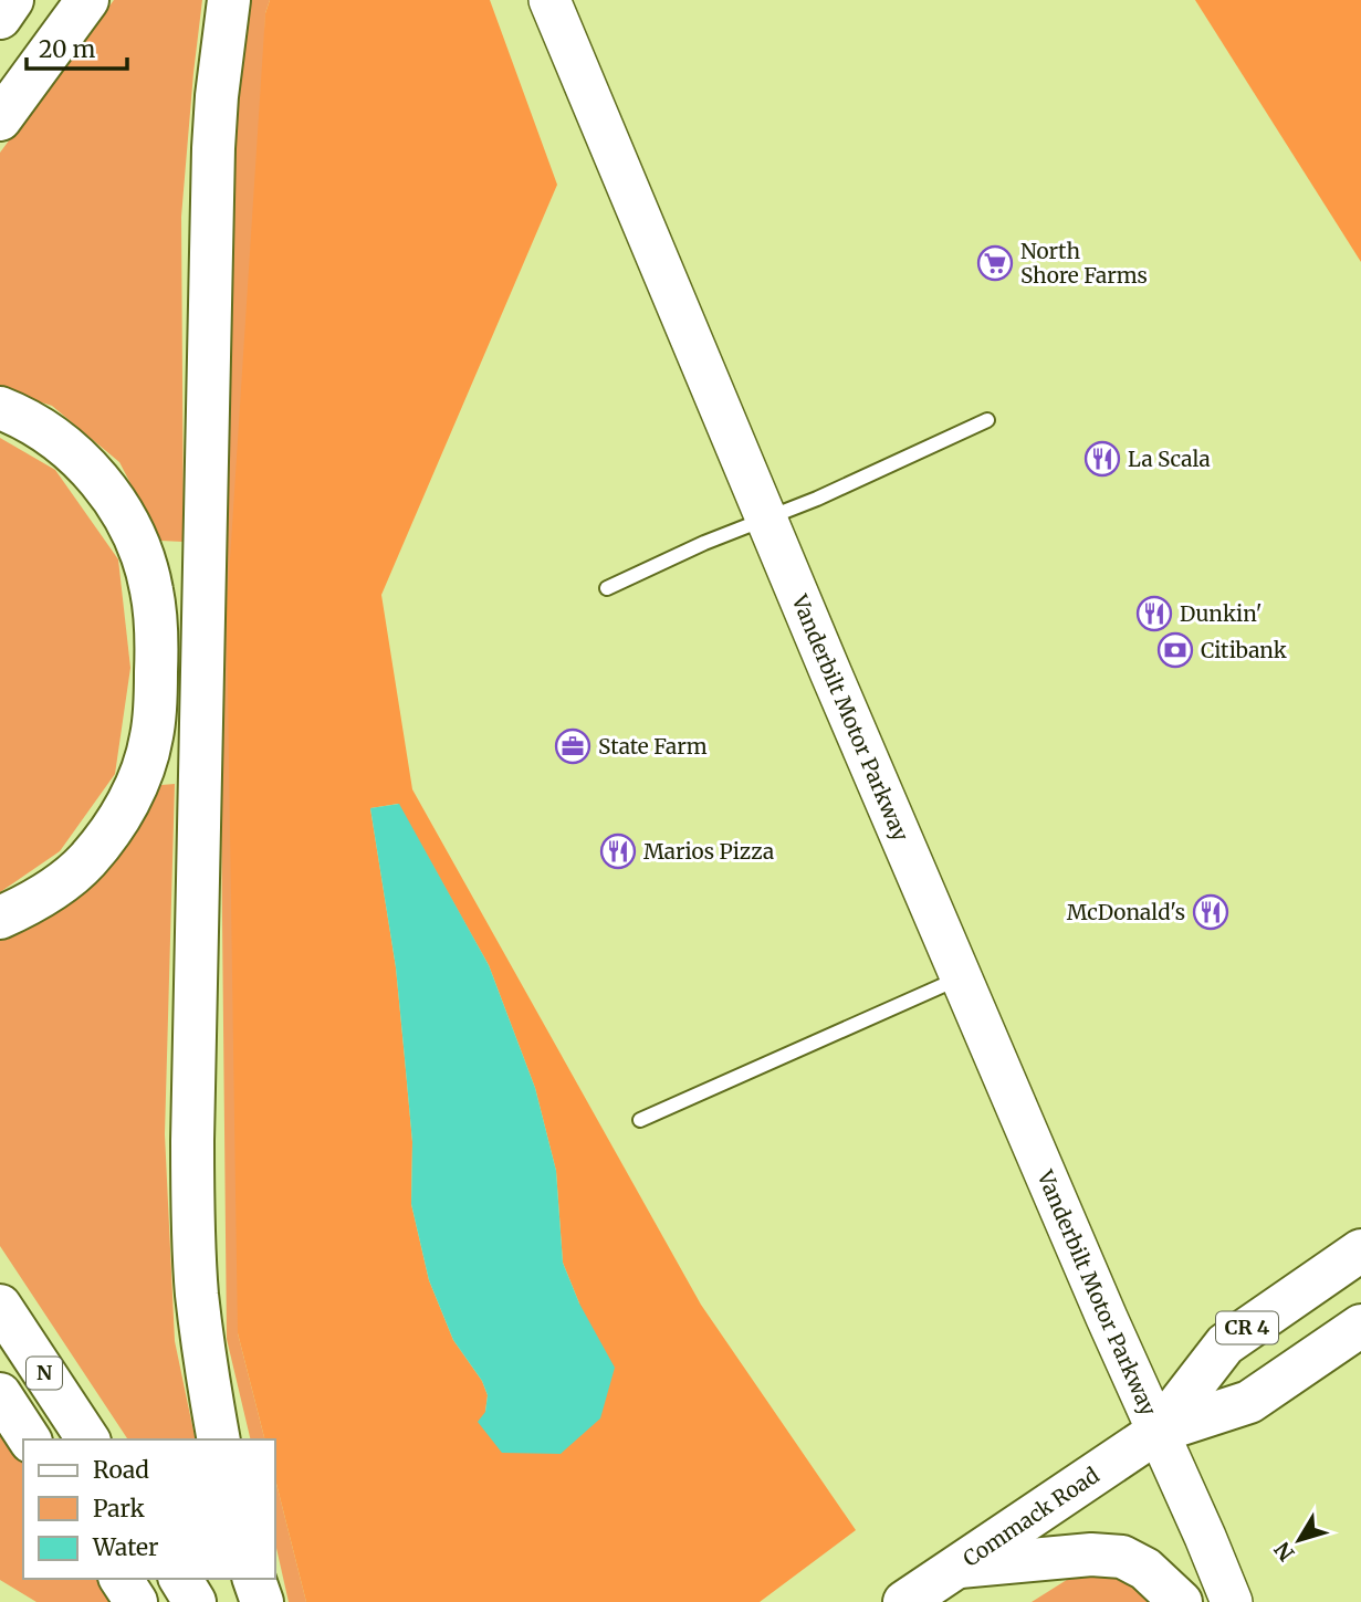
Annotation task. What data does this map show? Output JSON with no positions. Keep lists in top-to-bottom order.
{
  "streets": {
    "main road": [
      "Vanderbilt Motor Parkway",
      "CR 4",
      "N",
      "Commack Road"
    ]
  },
  "crossings": [
    ["Vanderbilt Motor Parkway", "Commack Road"]
  ],
  "places": {
    "supermarket": ["North Shore Farms"],
    "restaurant": [
      "La Scala",
      "Dunkin'",
      "Marios Pizza",
      "McDonald's"
    ],
    "bank": ["Citibank"],
    "office": ["State Farm"]
  },
  "legend": ["Road", "Park", "Water"],
  "scale_bar": "20 m",
  "north": "bottom left"
}
